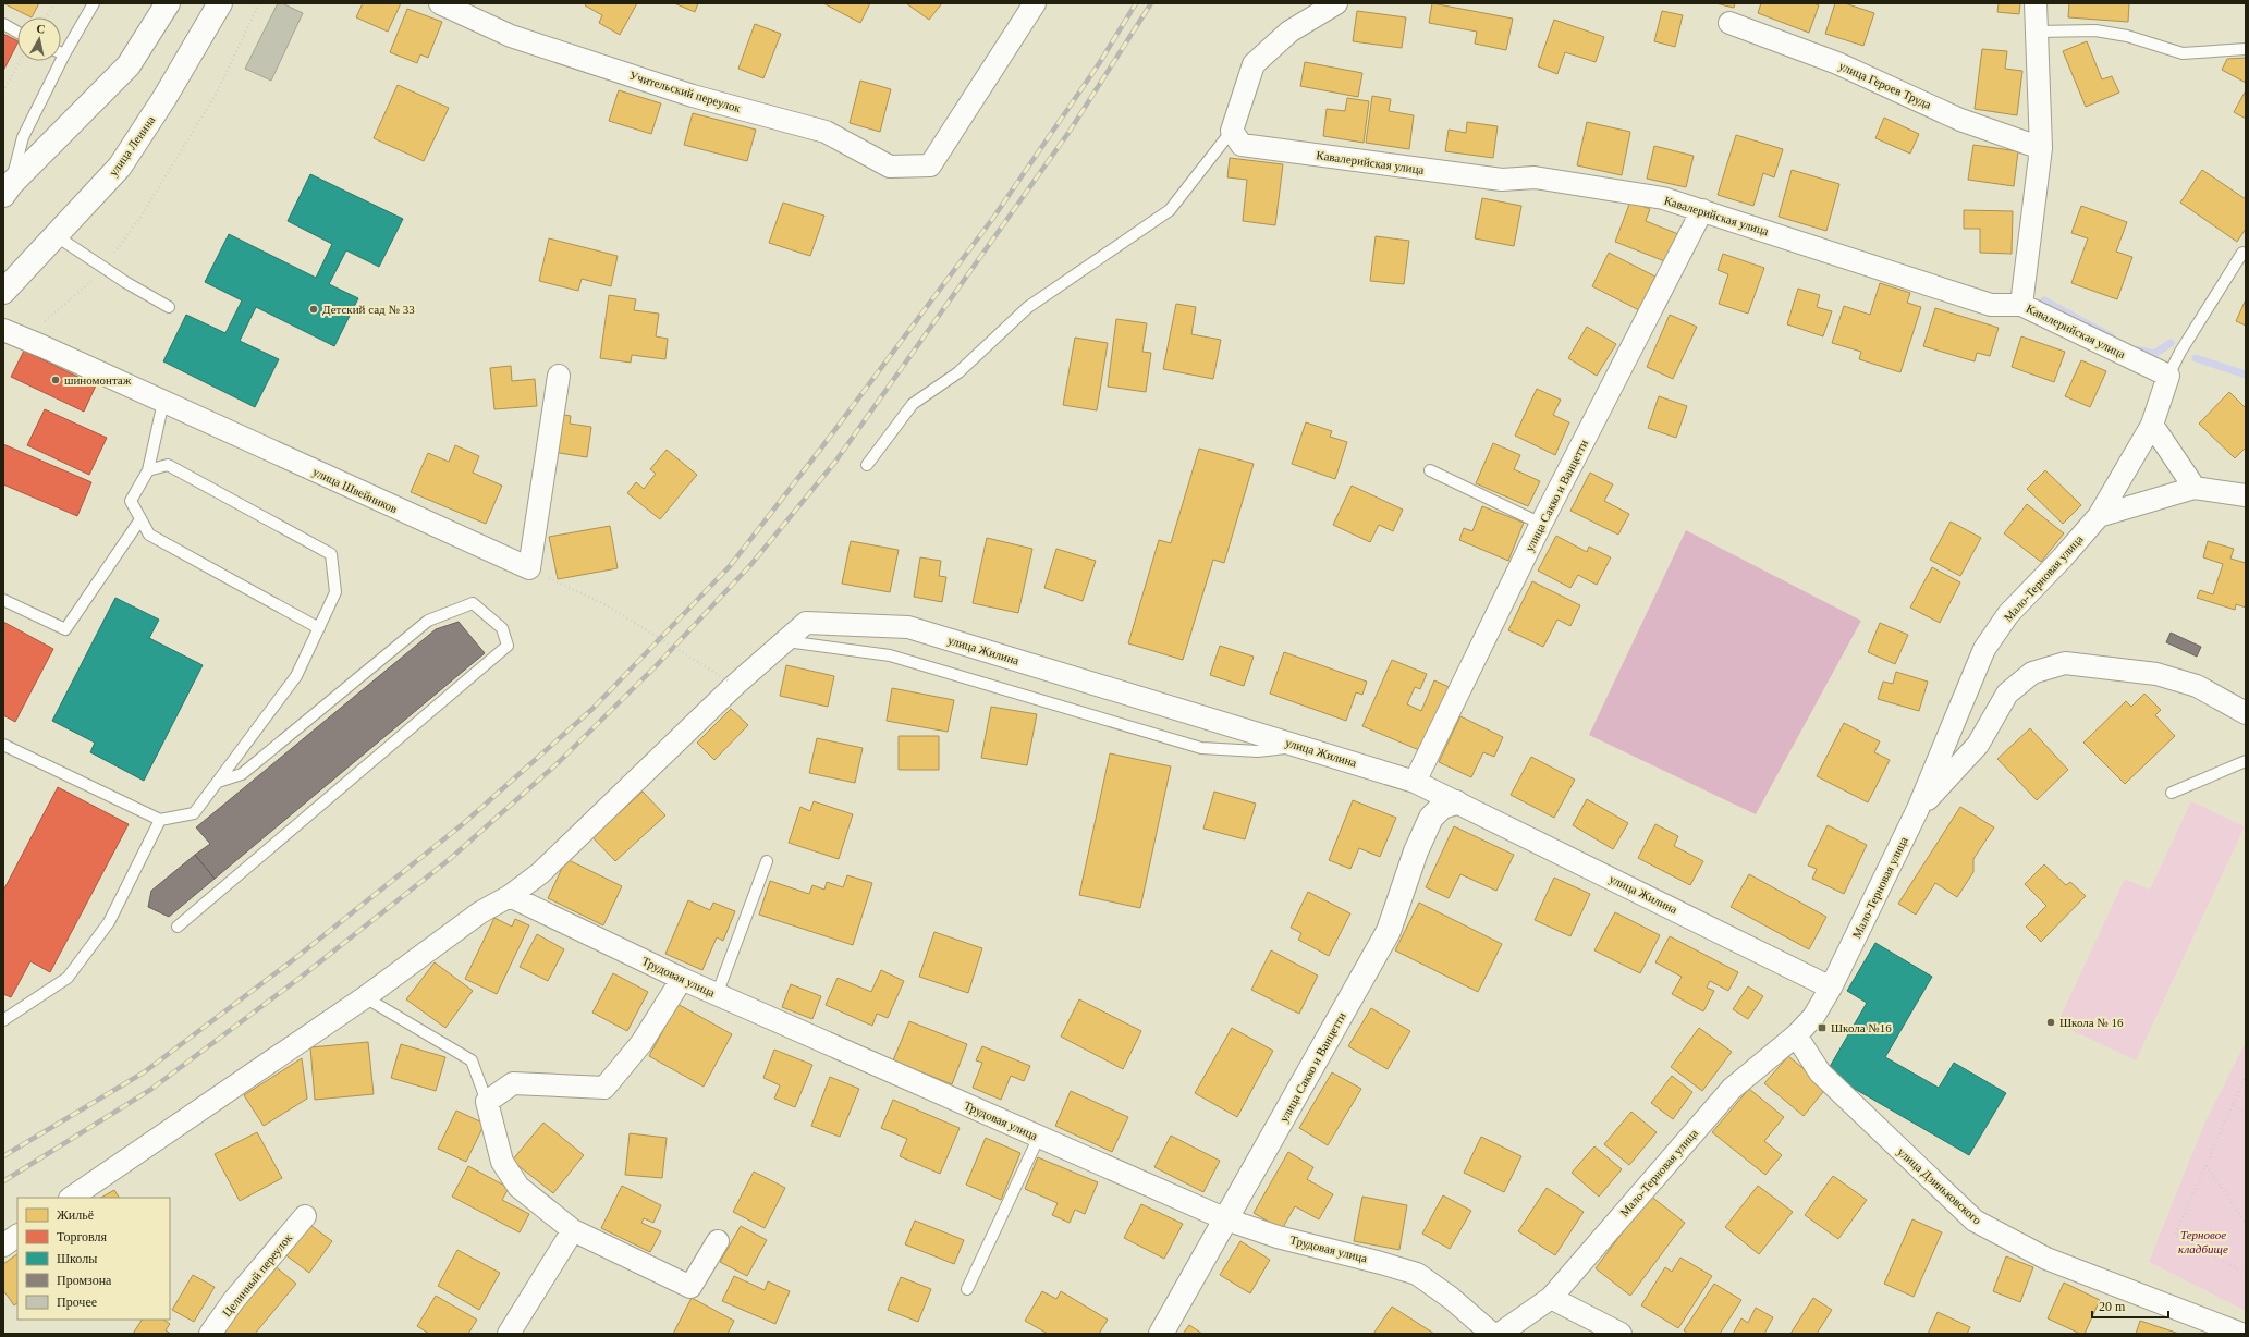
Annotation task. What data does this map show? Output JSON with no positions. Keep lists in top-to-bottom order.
{
  "streets": {
    "street": [
      "улица Героев Труда",
      "Учительский переулок",
      "улица Ленина",
      "Кавалерийская улица",
      "улица Швейников",
      "улица Сакко и Ванцетти",
      "Мало-Терновая улица",
      "улица Жилина",
      "Трудовая улица",
      "улица Дзиньковского",
      "Целинный переулок"
    ]
  },
  "crossings": [
    ["Кавалерийская улица", "улица Сакко и Ванцетти"],
    ["Кавалерийская улица", "Мало-Терновая улица"],
    ["улица Сакко и Ванцетти", "улица Жилина"],
    ["улица Сакко и Ванцетти", "Трудовая улица"],
    ["Мало-Терновая улица", "улица Жилина"],
    ["Мало-Терновая улица", "улица Дзиньковского"],
    ["улица Жилина", "Трудовая улица"]
  ],
  "parks": ["Терновое кладбище"],
  "places": {
    "other": ["Детский сад № 33", "шиномонтаж", "Школа № 16"],
    "transit": ["Школа №16"]
  },
  "legend": [
    "Жильё",
    "Торговля",
    "Школы",
    "Промзона",
    "Прочее"
  ],
  "scale_bar": "20 m",
  "north": "top"
}
